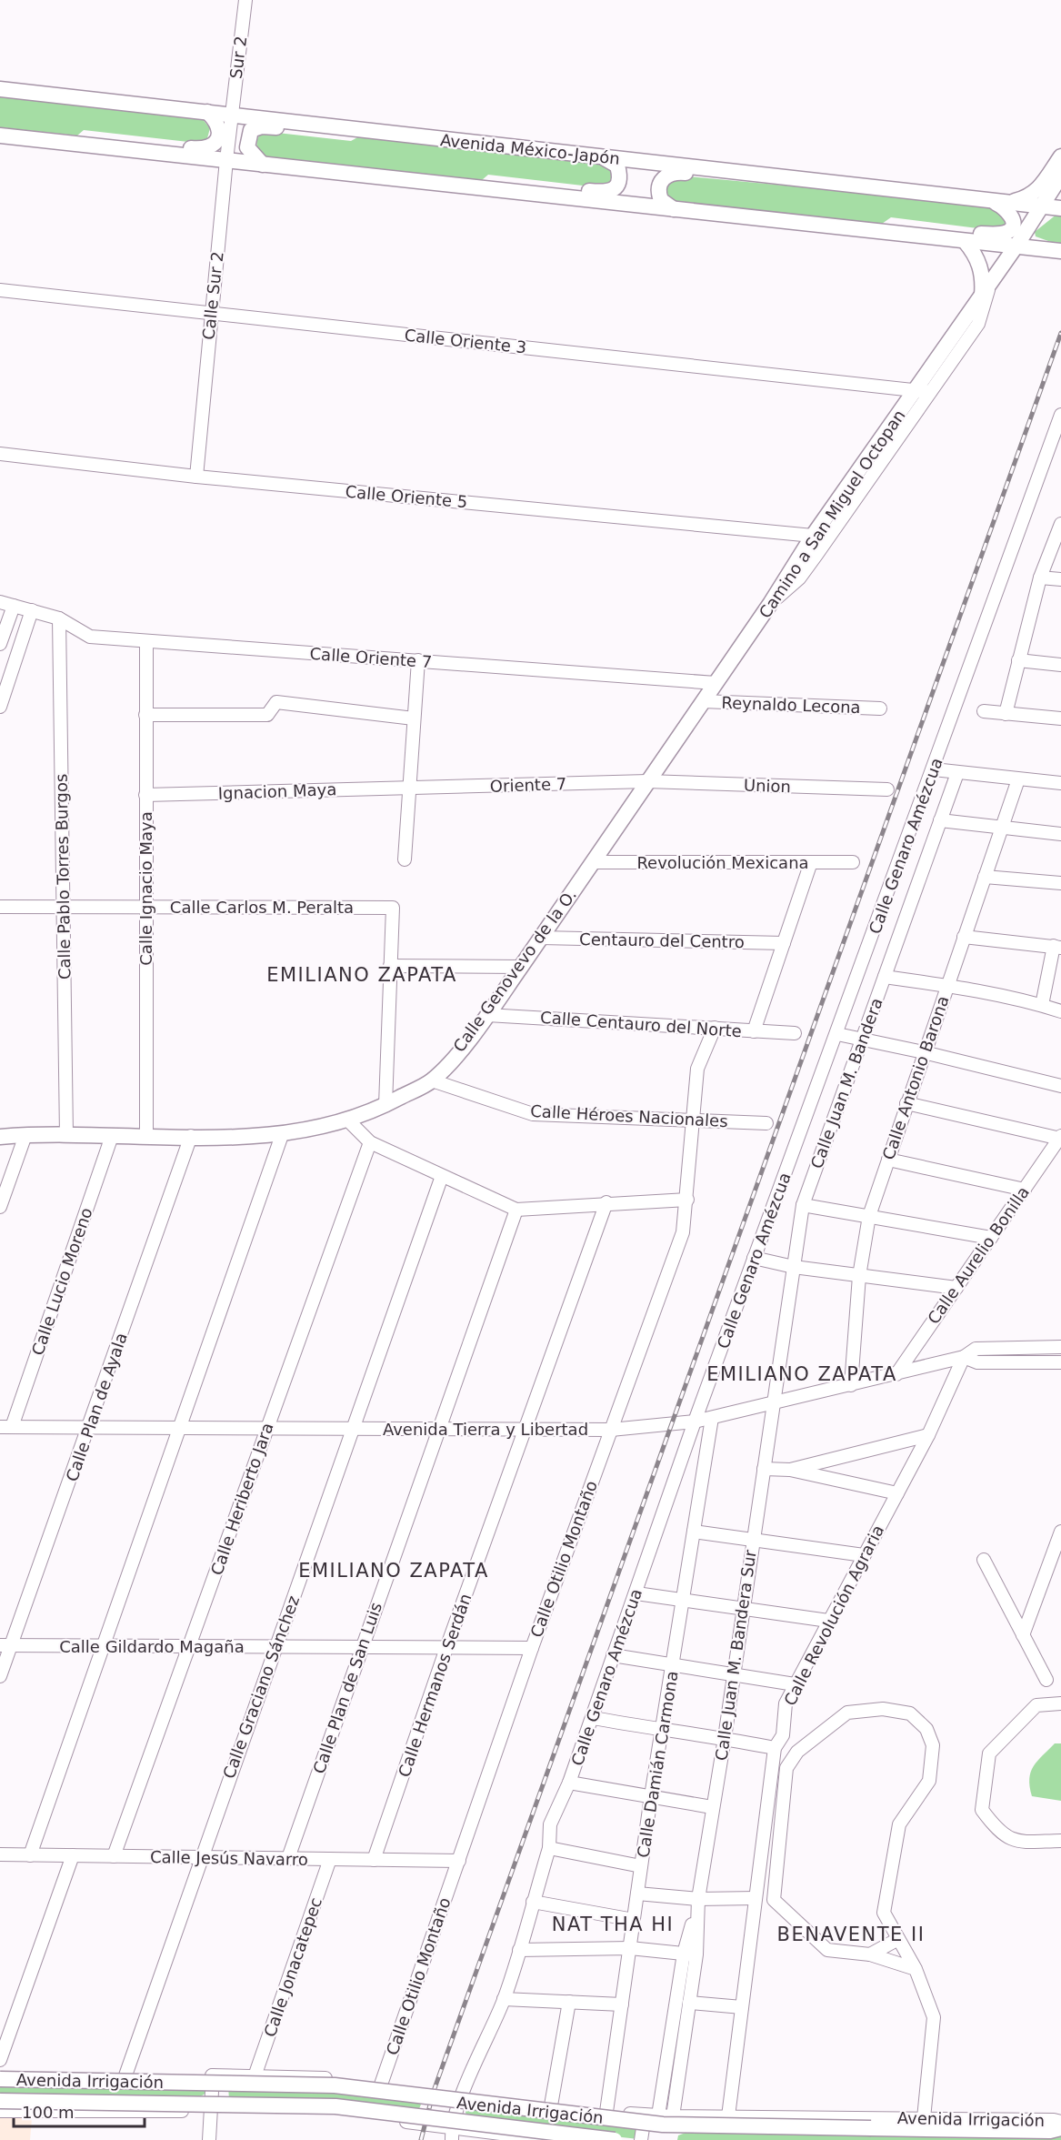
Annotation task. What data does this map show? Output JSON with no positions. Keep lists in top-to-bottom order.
{
  "streets": {
    "main road": [
      "Avenida México-Japón",
      "Camino a San Miguel Octopan",
      "Calle Genovevo de la O.",
      "Avenida Irrigación"
    ],
    "street": [
      "Sur 2",
      "Calle Sur 2",
      "Calle Oriente 3",
      "Calle Oriente 5",
      "Calle Oriente 7",
      "Reynaldo Lecona",
      "Oriente 7",
      "Union",
      "Ignacion Maya",
      "Calle Genaro Amézcua",
      "Revolución Mexicana",
      "Calle Pablo Torres Burgos",
      "Calle Ignacio Maya",
      "Calle Carlos M. Peralta",
      "Centauro del Centro",
      "Calle Centauro del Norte",
      "Calle Antonio Barona",
      "Calle Juan M. Bandera",
      "Calle Héroes Nacionales",
      "Calle Aurelio Bonilla",
      "Calle Lucio Moreno",
      "Calle Plan de Ayala",
      "Avenida Tierra y Libertad",
      "Calle Heriberto Jara",
      "Calle Otilio Montaño",
      "Calle Revolución Agraria",
      "Calle Gildardo Magaña",
      "Calle Juan M. Bandera Sur",
      "Calle Hermanos Serdán",
      "Calle Graciano Sánchez",
      "Calle Plan de San Luis",
      "Calle Damián Carmona",
      "Calle Jesús Navarro",
      "Calle Jonacatepec"
    ]
  },
  "crossings": [
    ["Sur 2", "Avenida México-Japón"],
    ["Sur 2", "Calle Sur 2"],
    ["Avenida México-Japón", "Calle Sur 2"],
    ["Avenida México-Japón", "Camino a San Miguel Octopan"],
    ["Calle Sur 2", "Calle Oriente 3"],
    ["Calle Sur 2", "Calle Oriente 5"],
    ["Calle Oriente 3", "Camino a San Miguel Octopan"],
    ["Calle Oriente 5", "Camino a San Miguel Octopan"],
    ["Camino a San Miguel Octopan", "Calle Oriente 7"],
    ["Camino a San Miguel Octopan", "Reynaldo Lecona"],
    ["Camino a San Miguel Octopan", "Oriente 7"],
    ["Camino a San Miguel Octopan", "Union"],
    ["Camino a San Miguel Octopan", "Calle Genovevo de la O."],
    ["Calle Oriente 7", "Calle Pablo Torres Burgos"],
    ["Calle Oriente 7", "Calle Ignacio Maya"],
    ["Oriente 7", "Union"],
    ["Oriente 7", "Ignacion Maya"],
    ["Oriente 7", "Calle Genovevo de la O."],
    ["Union", "Calle Genovevo de la O."],
    ["Ignacion Maya", "Calle Ignacio Maya"],
    ["Calle Genaro Amézcua", "Avenida Tierra y Libertad"],
    ["Calle Genaro Amézcua", "Avenida Irrigación"],
    ["Revolución Mexicana", "Calle Genovevo de la O."],
    ["Calle Pablo Torres Burgos", "Calle Carlos M. Peralta"],
    ["Calle Pablo Torres Burgos", "Calle Genovevo de la O."],
    ["Calle Ignacio Maya", "Calle Carlos M. Peralta"],
    ["Calle Ignacio Maya", "Calle Genovevo de la O."],
    ["Centauro del Centro", "Calle Genovevo de la O."],
    ["Calle Genovevo de la O.", "Calle Centauro del Norte"],
    ["Calle Genovevo de la O.", "Calle Héroes Nacionales"],
    ["Calle Genovevo de la O.", "Calle Lucio Moreno"],
    ["Calle Genovevo de la O.", "Calle Plan de Ayala"],
    ["Calle Centauro del Norte", "Calle Otilio Montaño"],
    ["Calle Antonio Barona", "Avenida Tierra y Libertad"],
    ["Calle Juan M. Bandera", "Avenida Tierra y Libertad"],
    ["Calle Juan M. Bandera", "Calle Juan M. Bandera Sur"],
    ["Calle Héroes Nacionales", "Calle Otilio Montaño"],
    ["Calle Aurelio Bonilla", "Avenida Tierra y Libertad"],
    ["Calle Lucio Moreno", "Avenida Tierra y Libertad"],
    ["Calle Plan de Ayala", "Avenida Tierra y Libertad"],
    ["Calle Plan de Ayala", "Calle Gildardo Magaña"],
    ["Avenida Tierra y Libertad", "Calle Heriberto Jara"],
    ["Avenida Tierra y Libertad", "Calle Otilio Montaño"],
    ["Avenida Tierra y Libertad", "Calle Revolución Agraria"],
    ["Avenida Tierra y Libertad", "Calle Juan M. Bandera Sur"],
    ["Avenida Tierra y Libertad", "Calle Hermanos Serdán"],
    ["Avenida Tierra y Libertad", "Calle Graciano Sánchez"],
    ["Avenida Tierra y Libertad", "Calle Plan de San Luis"],
    ["Avenida Tierra y Libertad", "Calle Damián Carmona"],
    ["Calle Heriberto Jara", "Calle Gildardo Magaña"],
    ["Calle Heriberto Jara", "Calle Jesús Navarro"],
    ["Calle Otilio Montaño", "Calle Gildardo Magaña"],
    ["Calle Otilio Montaño", "Calle Jesús Navarro"],
    ["Calle Otilio Montaño", "Avenida Irrigación"],
    ["Calle Revolución Agraria", "Avenida Irrigación"],
    ["Calle Gildardo Magaña", "Calle Hermanos Serdán"],
    ["Calle Gildardo Magaña", "Calle Graciano Sánchez"],
    ["Calle Gildardo Magaña", "Calle Plan de San Luis"],
    ["Calle Juan M. Bandera Sur", "Avenida Irrigación"],
    ["Calle Hermanos Serdán", "Calle Jesús Navarro"],
    ["Calle Graciano Sánchez", "Calle Jesús Navarro"],
    ["Calle Graciano Sánchez", "Avenida Irrigación"],
    ["Calle Plan de San Luis", "Calle Jesús Navarro"],
    ["Calle Damián Carmona", "Avenida Irrigación"],
    ["Calle Jesús Navarro", "Calle Jonacatepec"],
    ["Calle Jonacatepec", "Avenida Irrigación"]
  ],
  "districts": [
    "EMILIANO ZAPATA",
    "EMILIANO ZAPATA",
    "EMILIANO ZAPATA",
    "NAT THA HI",
    "BENAVENTE II"
  ],
  "scale_bar": "100 m"
}
